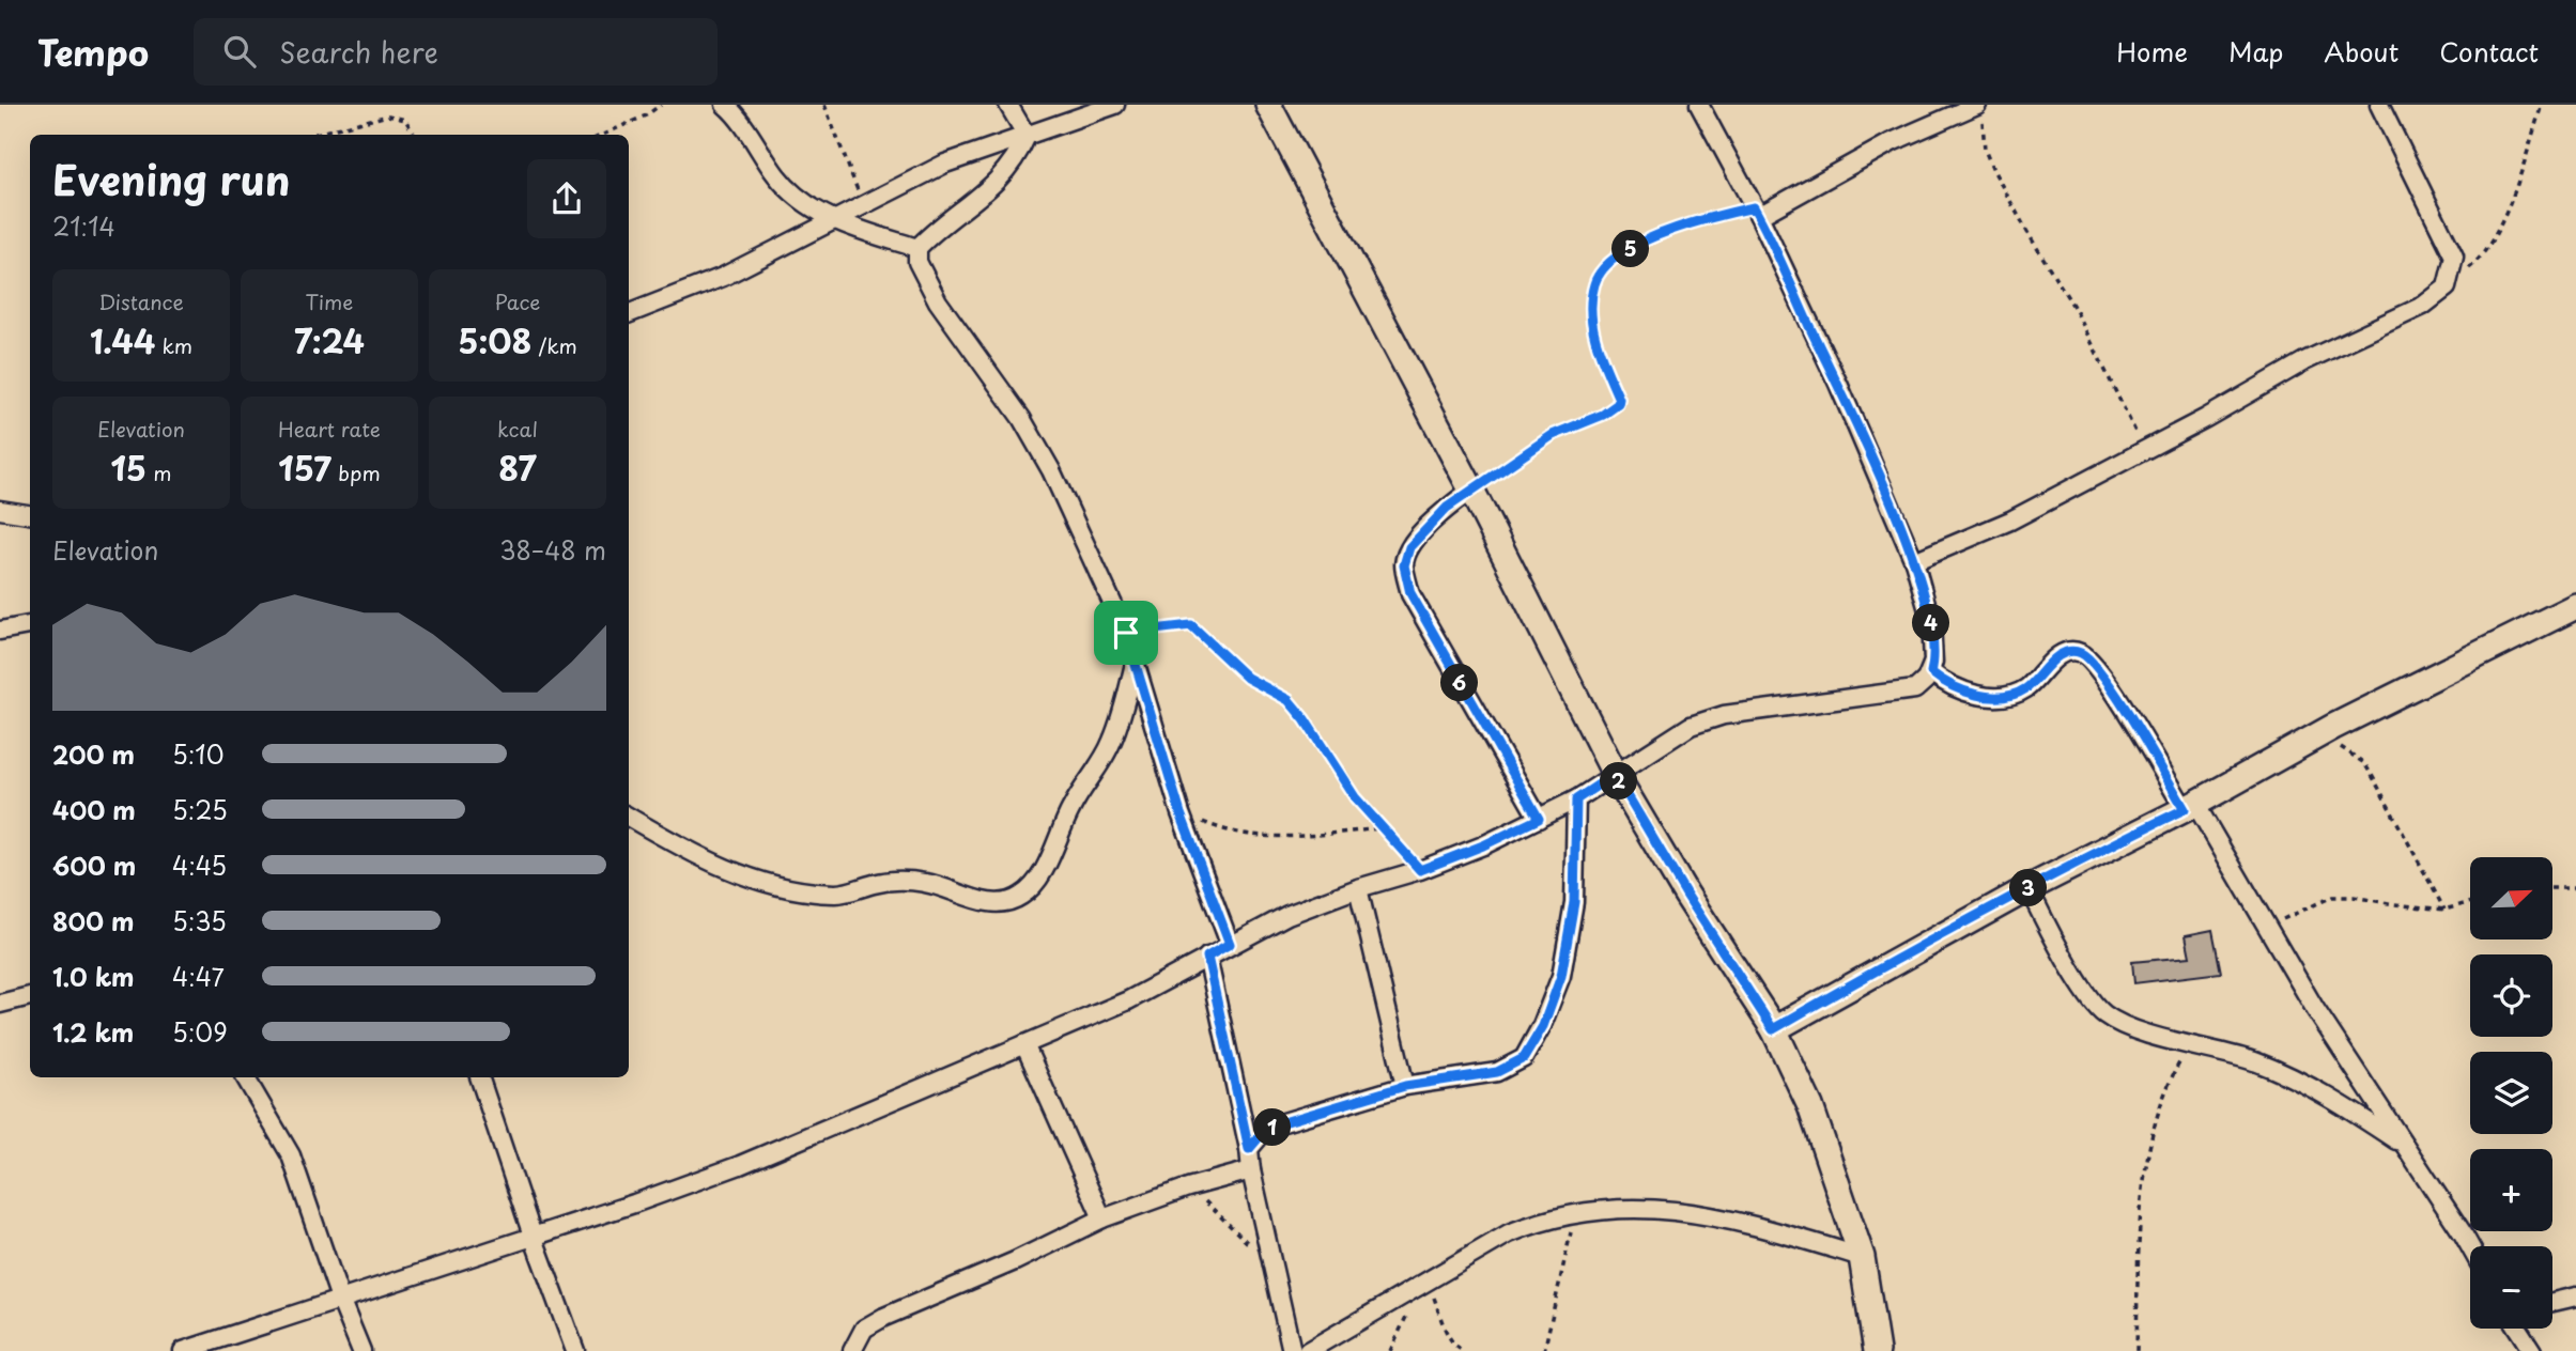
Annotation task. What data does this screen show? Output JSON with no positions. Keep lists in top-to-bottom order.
{
  "north": "top right",
  "page": {
    "header": "Tempo",
    "search": "Search here",
    "nav": [
      "Home",
      "Map",
      "About",
      "Contact"
    ],
    "heading": ["Evening run", "21:14"],
    "pins": [
      "5",
      "4",
      "6",
      "2",
      "3",
      "1"
    ],
    "stats": [
      ["Distance", "1.44 km"],
      ["Time", "7:24"],
      ["Pace", "5:08 /km"],
      ["Elevation", "15 m"],
      ["Heart rate", "157 bpm"],
      ["kcal", "87"]
    ],
    "chart": ["Elevation", "38–48 m"],
    "list": [
      {
        "name": "200 m",
        "note": "5:10"
      },
      {
        "name": "400 m",
        "note": "5:25"
      },
      {
        "name": "600 m",
        "note": "4:45"
      },
      {
        "name": "800 m",
        "note": "5:35"
      },
      {
        "name": "1.0 km",
        "note": "4:47"
      },
      {
        "name": "1.2 km",
        "note": "5:09"
      }
    ],
    "map_buttons": ["+", "−"]
  }
}
